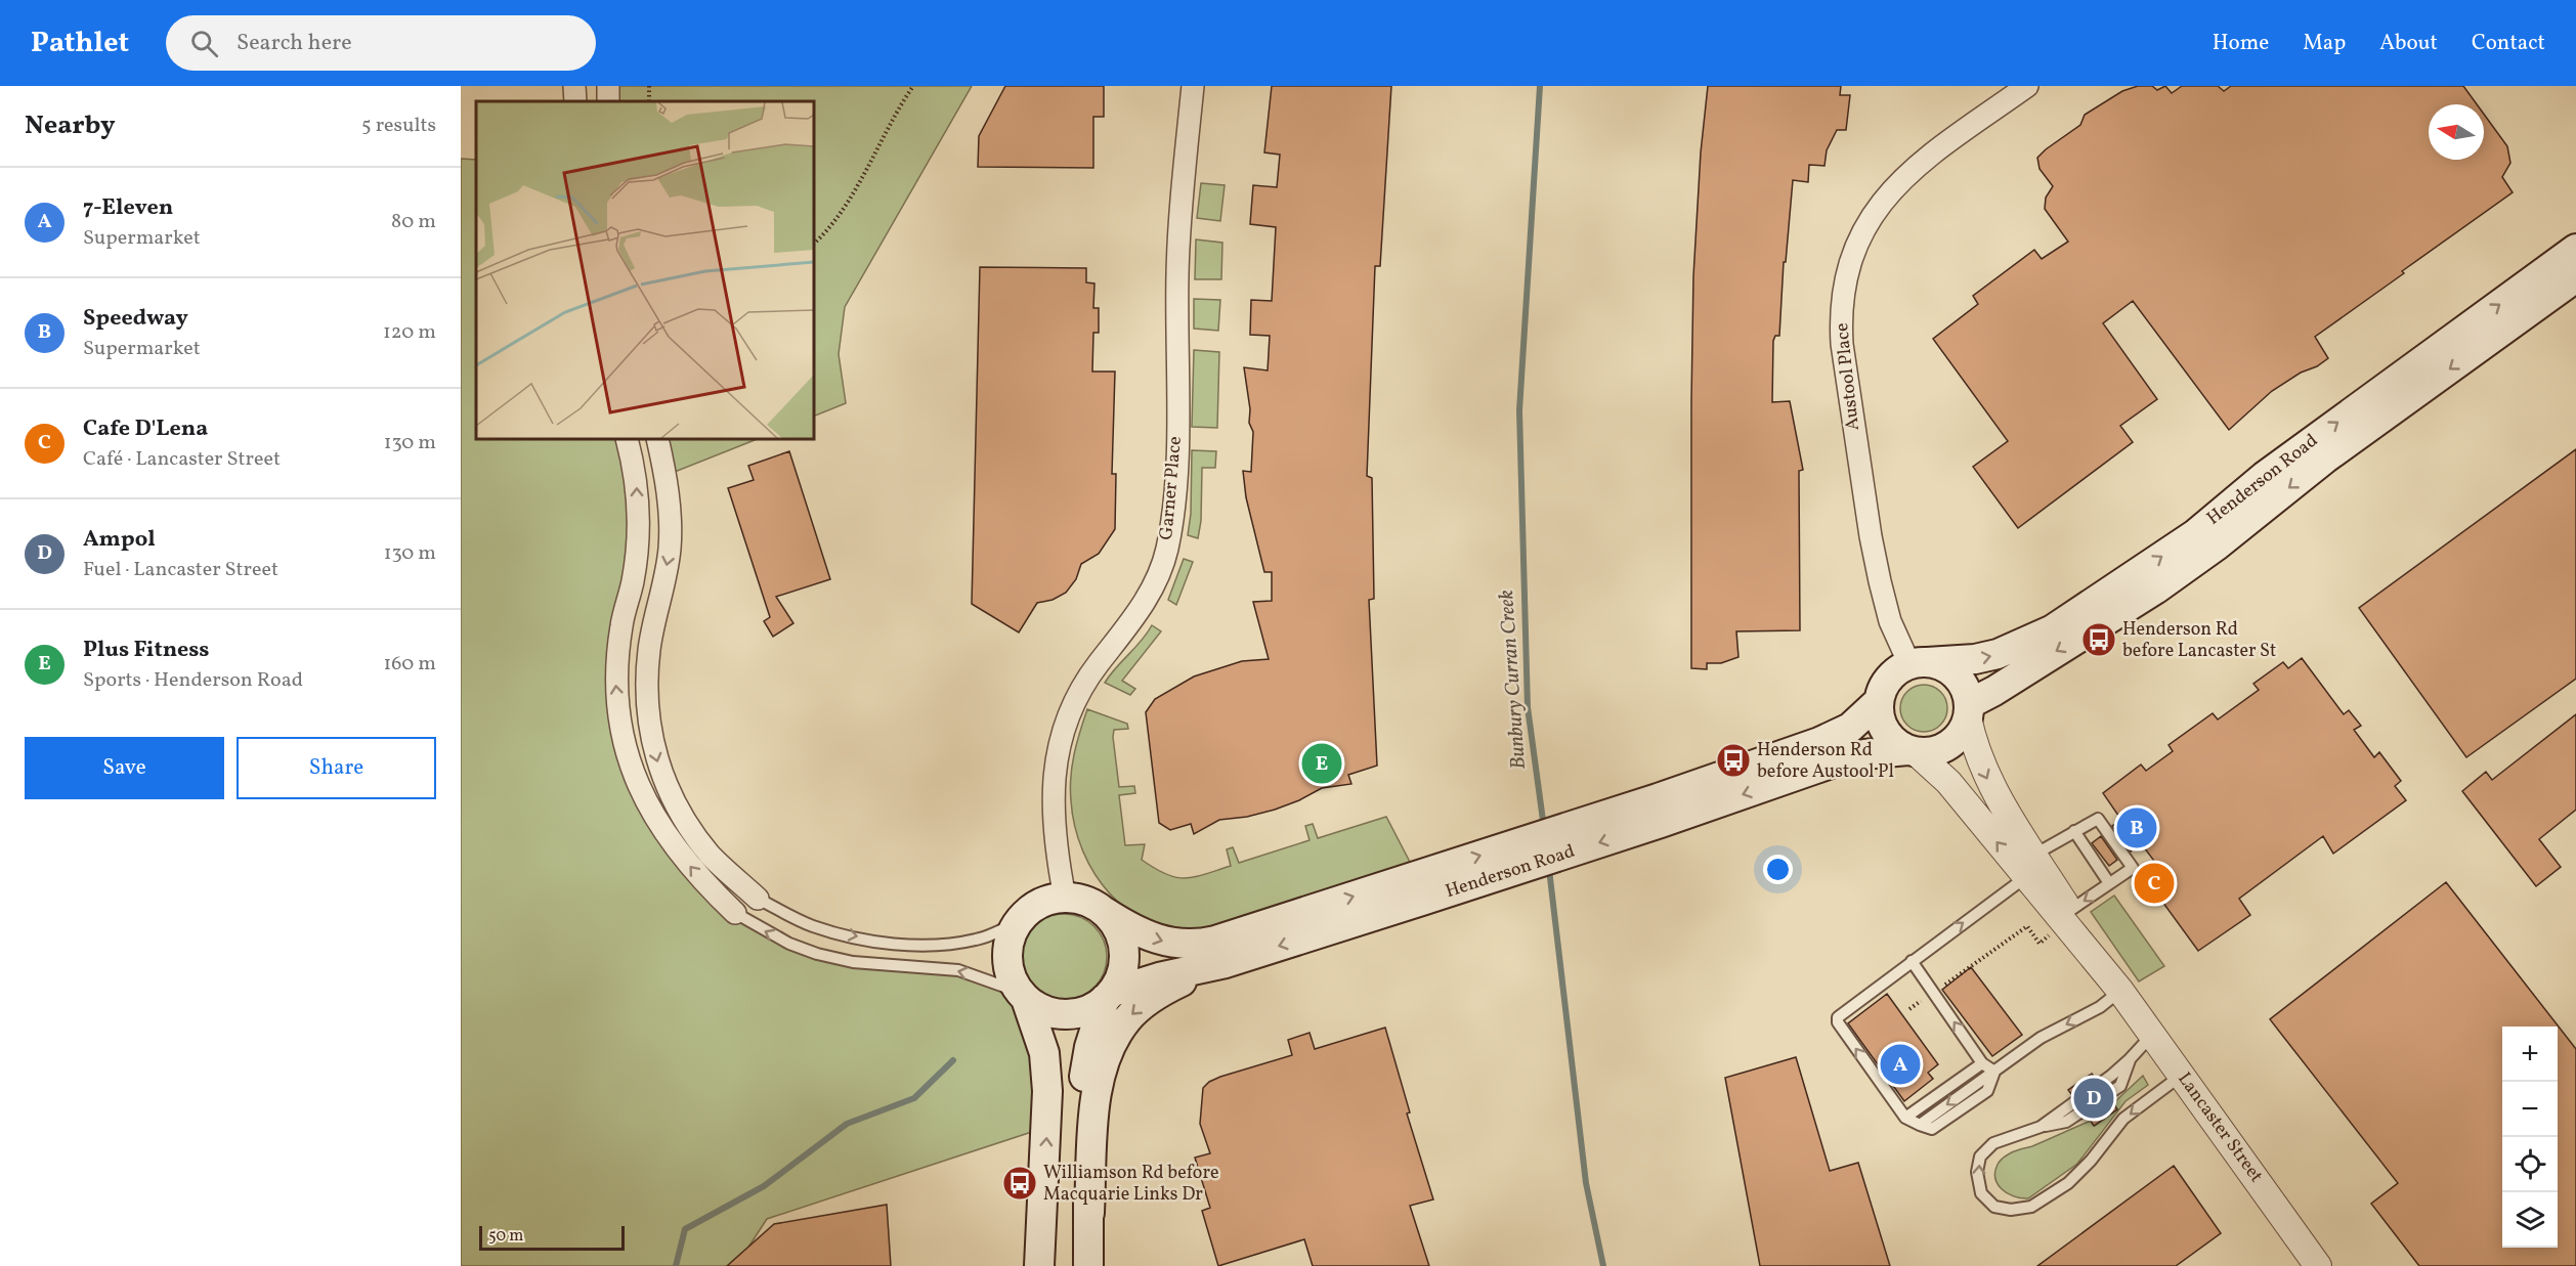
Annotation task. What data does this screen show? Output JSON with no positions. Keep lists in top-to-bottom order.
{
  "streets": {
    "main road": ["Henderson Road"],
    "street": ["Austool Place", "Garner Place", "Lancaster Street"]
  },
  "crossings": [
    ["Austool Place", "Henderson Road"],
    ["Austool Place", "Lancaster Street"],
    ["Henderson Road", "Garner Place"],
    ["Henderson Road", "Lancaster Street"]
  ],
  "water": ["Bunbury Curran Creek"],
  "places": {
    "bus stop": ["Henderson Rd before Lancaster St", "Henderson Rd before Austool Pl", "Williamson Rd before Macquarie Links Dr"]
  },
  "scale_bar": "50 m",
  "north": "left",
  "page": {
    "header": "Pathlet",
    "search": "Search here",
    "nav": [
      "Home",
      "Map",
      "About",
      "Contact"
    ],
    "heading": ["Nearby", "5 results"],
    "list": [
      {
        "mark": "A",
        "name": "7-Eleven",
        "note": "Supermarket",
        "value": "80 m"
      },
      {
        "mark": "B",
        "name": "Speedway",
        "note": "Supermarket",
        "value": "120 m"
      },
      {
        "mark": "C",
        "name": "Cafe D'Lena",
        "note": "Café · Lancaster Street",
        "value": "130 m"
      },
      {
        "mark": "D",
        "name": "Ampol",
        "note": "Fuel · Lancaster Street",
        "value": "130 m"
      },
      {
        "mark": "E",
        "name": "Plus Fitness",
        "note": "Sports · Henderson Road",
        "value": "160 m"
      }
    ],
    "buttons": ["Save", "Share"],
    "pins": [
      "E",
      "B",
      "C",
      "A",
      "D"
    ],
    "map_buttons": ["+", "−"],
    "scale": "50 m"
  }
}
